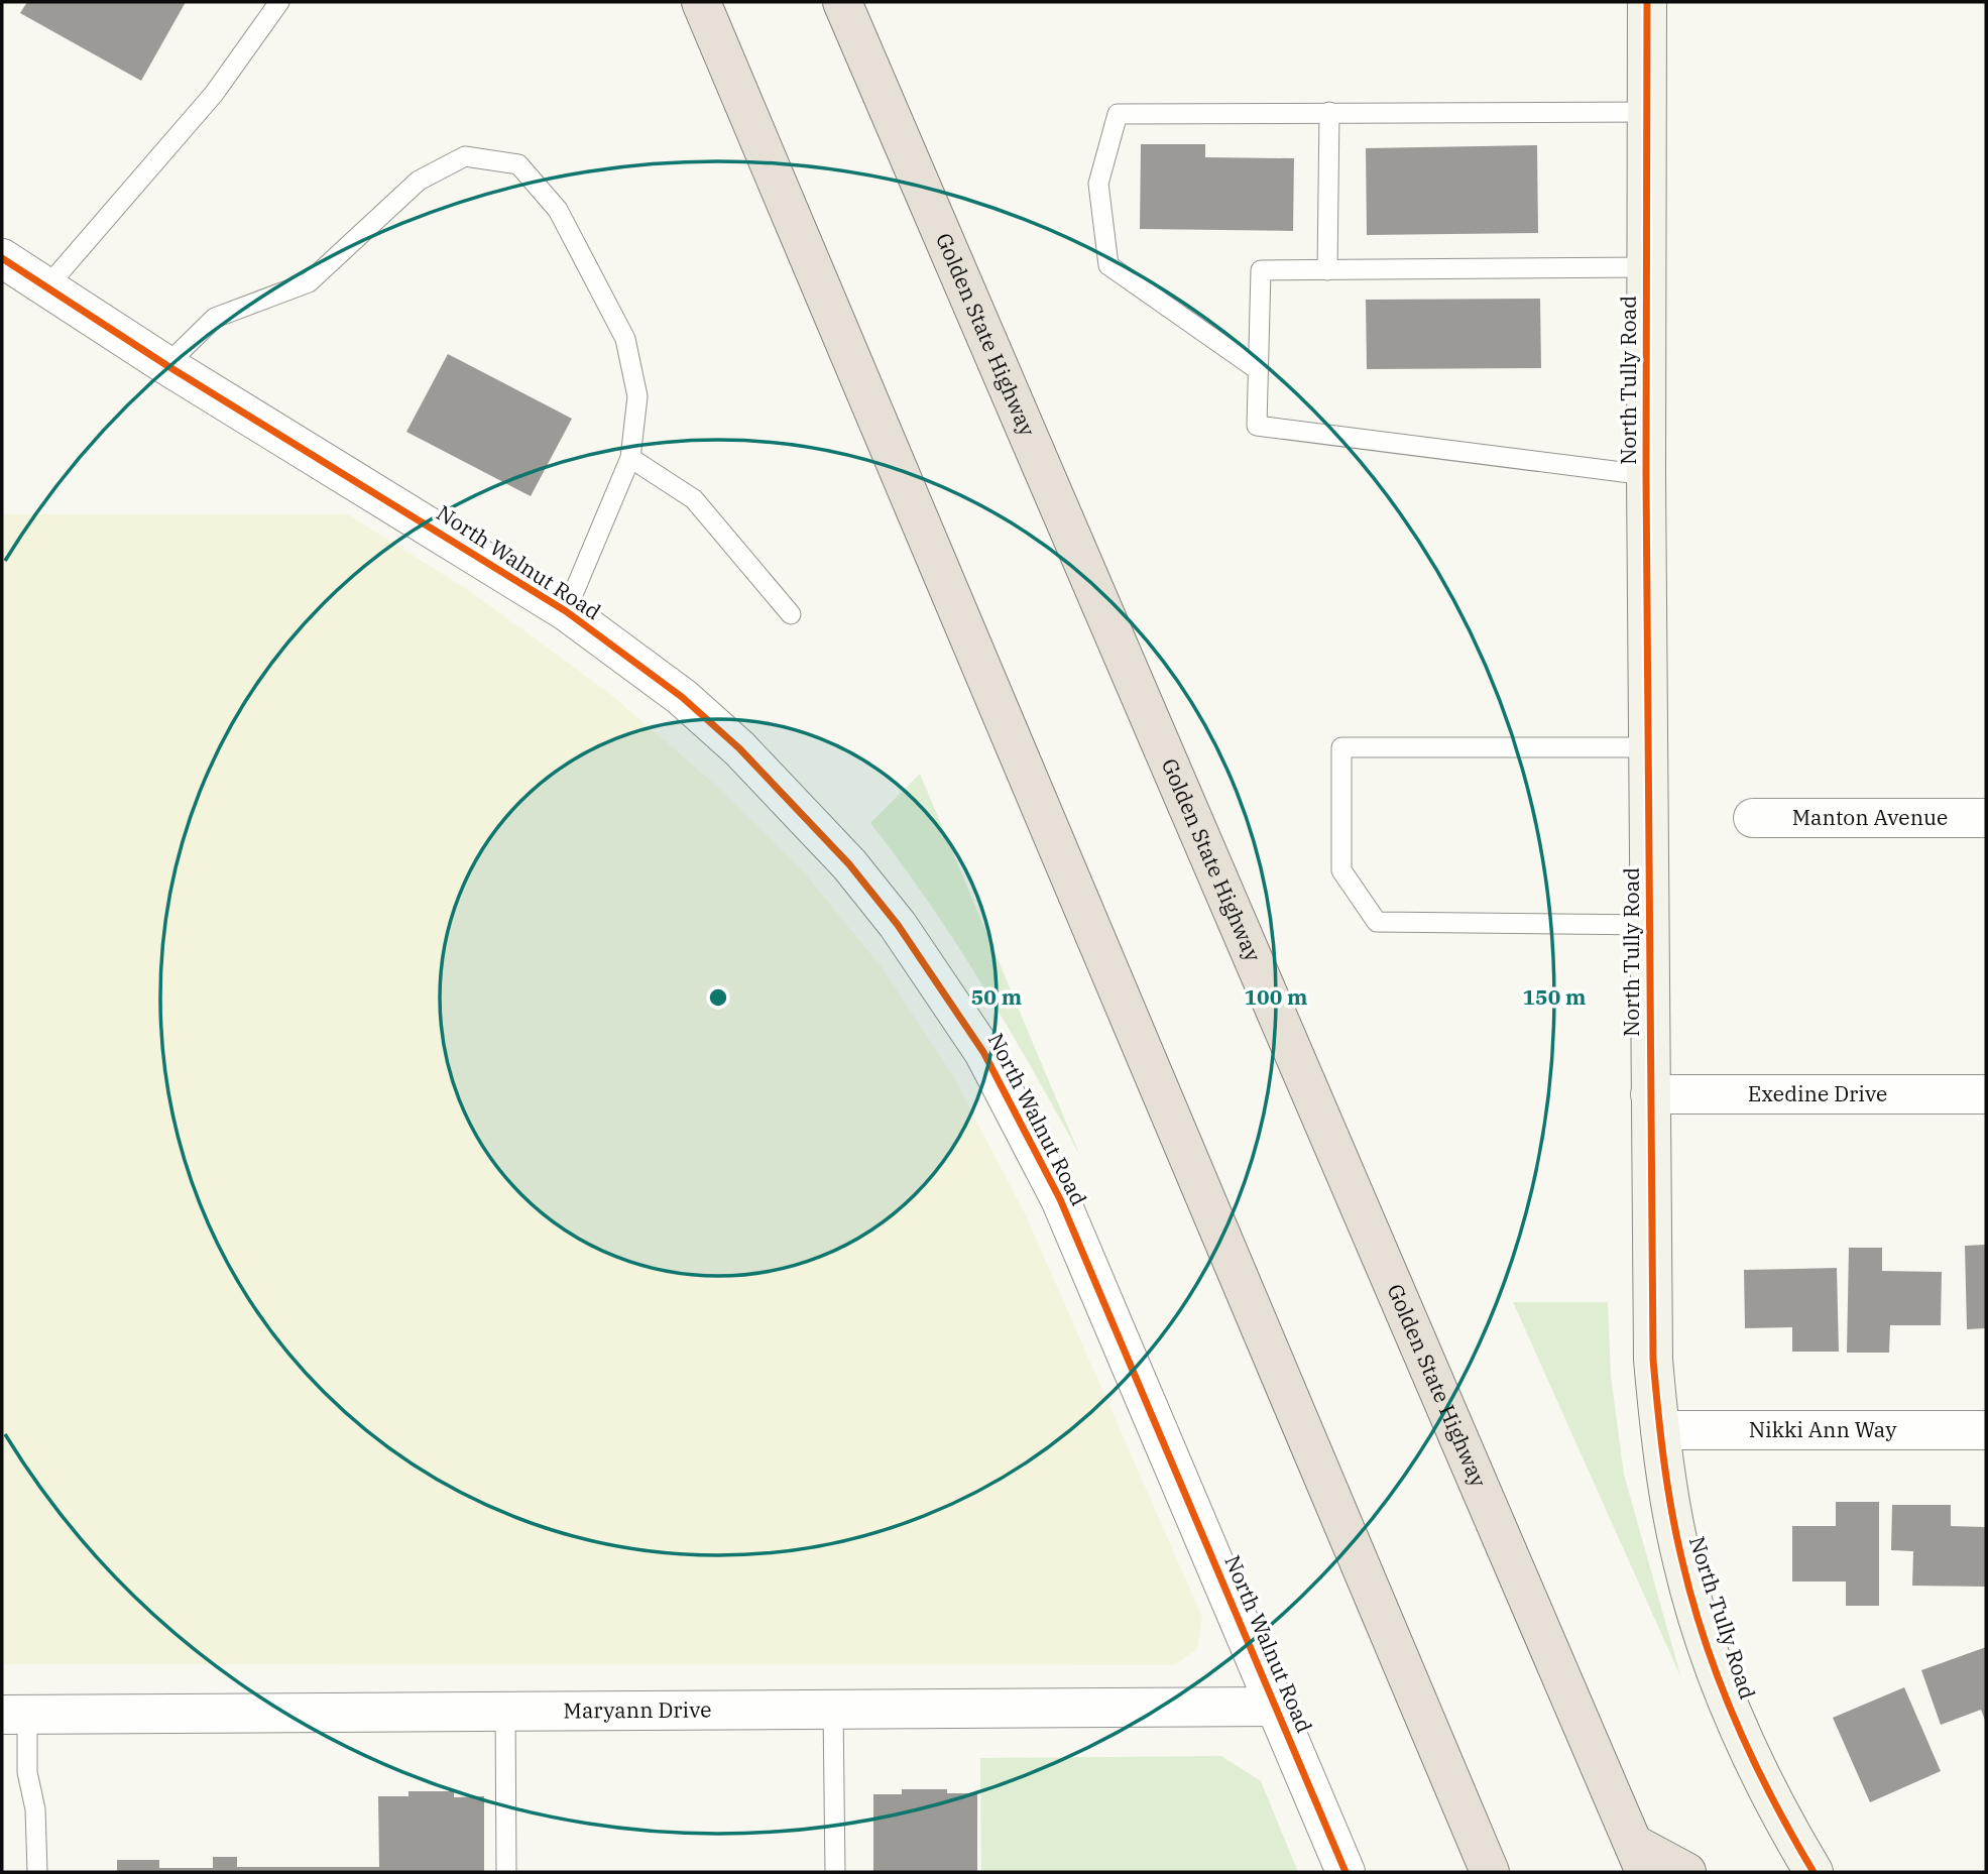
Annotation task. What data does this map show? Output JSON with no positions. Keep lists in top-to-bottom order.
{
  "streets": {
    "highway": ["Golden State Highway"],
    "street": [
      "North Tully Road",
      "North Walnut Road",
      "Manton Avenue",
      "Exedine Drive",
      "Nikki Ann Way",
      "Maryann Drive"
    ]
  },
  "crossings": [
    ["North Tully Road", "Exedine Drive"],
    ["North Tully Road", "Nikki Ann Way"],
    ["North Walnut Road", "Maryann Drive"]
  ],
  "rings": ["50 m", "100 m", "150 m"]
}
